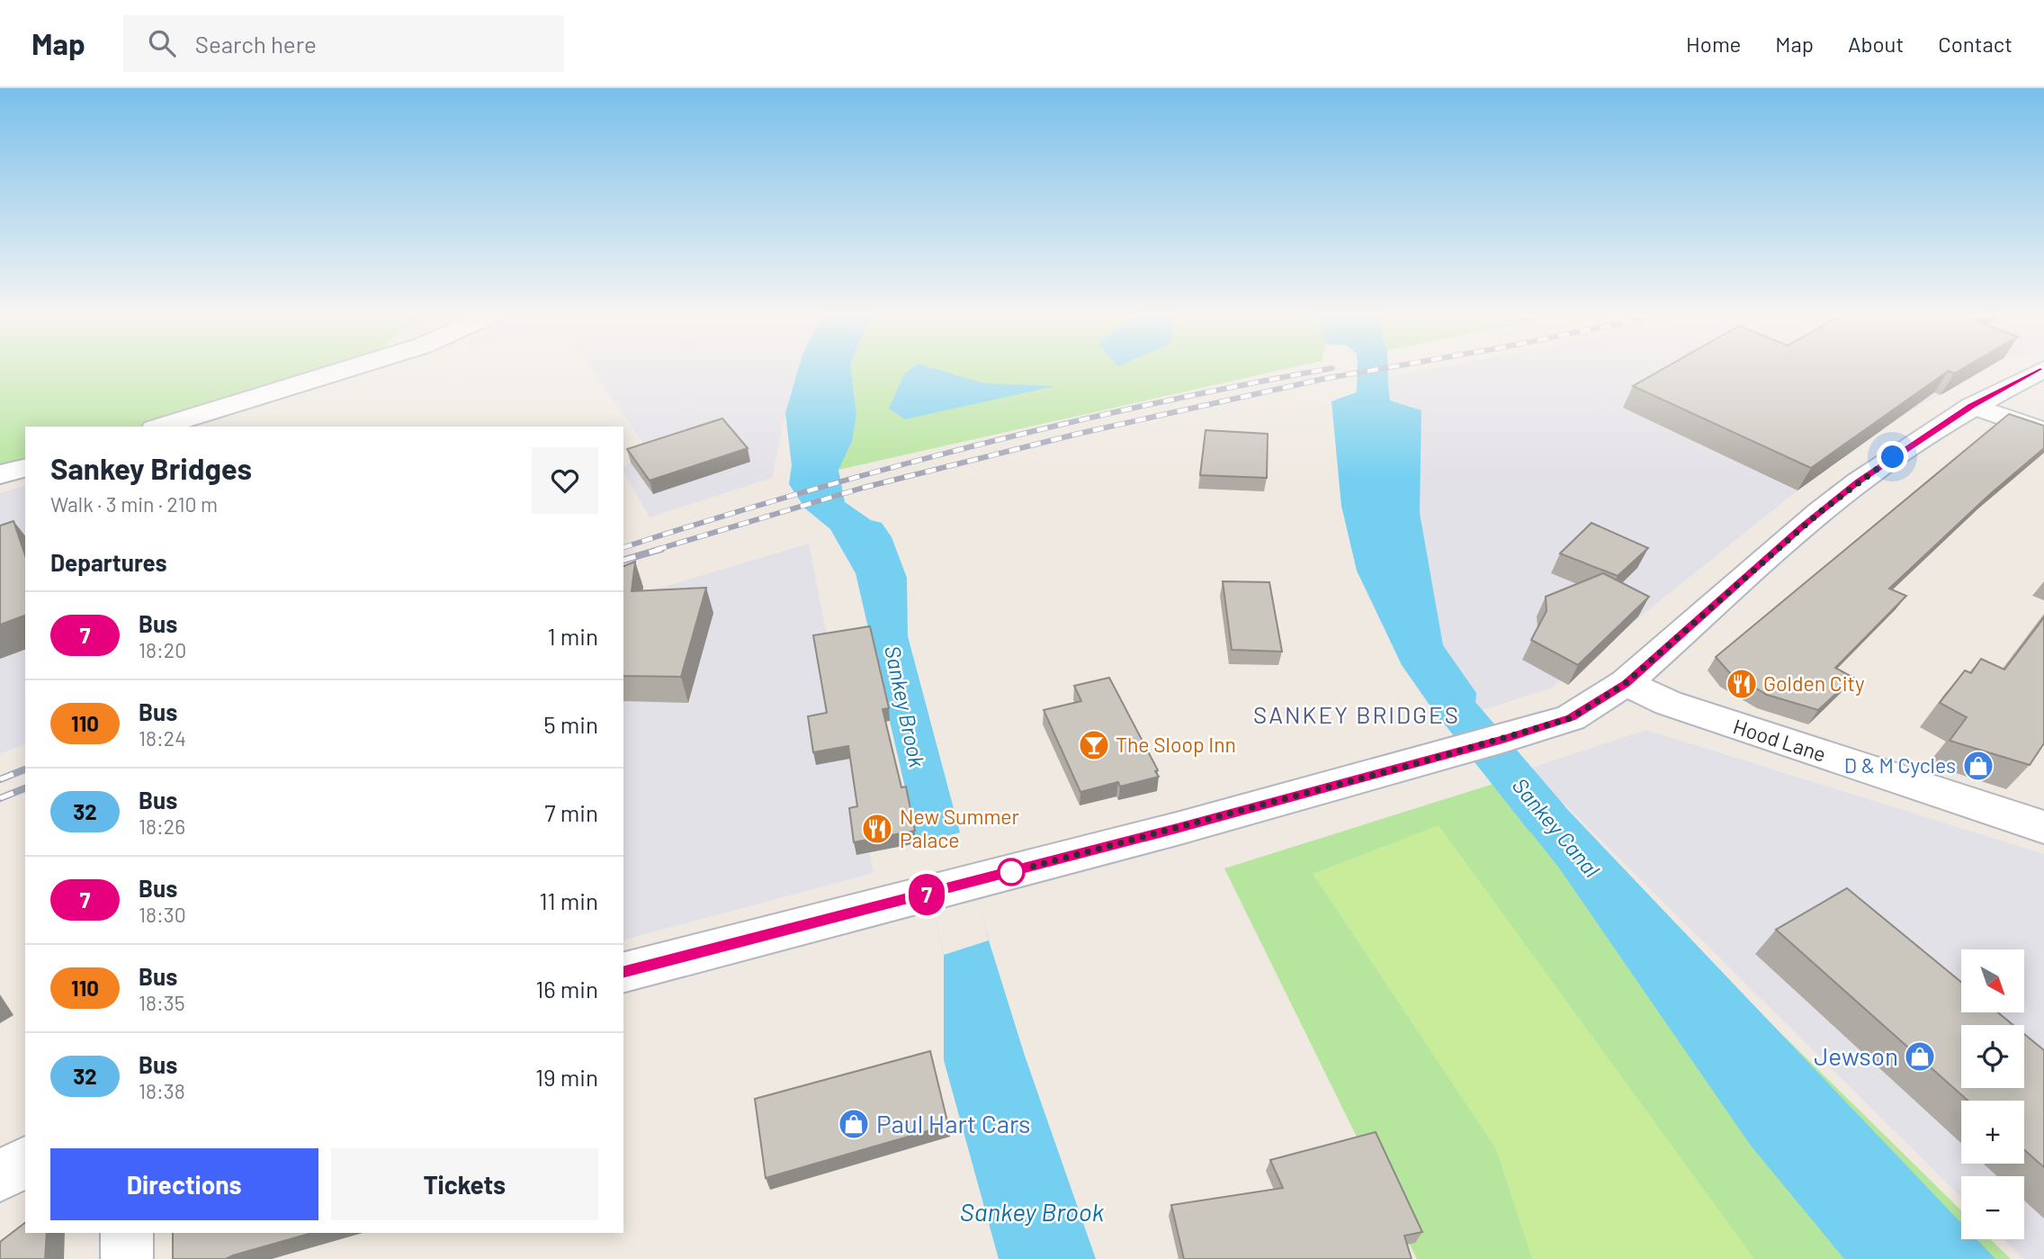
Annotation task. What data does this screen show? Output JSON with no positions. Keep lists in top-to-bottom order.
{
  "streets": {
    "street": ["Hood Lane"]
  },
  "districts": ["SANKEY BRIDGES"],
  "water": ["Sankey Brook", "Sankey Canal"],
  "places": {
    "restaurant": ["Golden City", "New Summer Palace"],
    "bar": ["The Sloop Inn"],
    "shop": ["D & M Cycles", "Jewson", "Paul Hart Cars"]
  },
  "lines": ["bus line 7"],
  "north": "bottom right",
  "page": {
    "header": "Map",
    "search": "Search here",
    "nav": [
      "Home",
      "Map",
      "About",
      "Contact"
    ],
    "on_map": "7",
    "heading": [
      ["Sankey Bridges", "Walk · 3 min · 210 m"],
      "Departures"
    ],
    "list": [
      {
        "mark": "7",
        "name": "Bus",
        "note": "18:20",
        "value": "1 min"
      },
      {
        "mark": "110",
        "name": "Bus",
        "note": "18:24",
        "value": "5 min"
      },
      {
        "mark": "32",
        "name": "Bus",
        "note": "18:26",
        "value": "7 min"
      },
      {
        "mark": "7",
        "name": "Bus",
        "note": "18:30",
        "value": "11 min"
      },
      {
        "mark": "110",
        "name": "Bus",
        "note": "18:35",
        "value": "16 min"
      },
      {
        "mark": "32",
        "name": "Bus",
        "note": "18:38",
        "value": "19 min"
      }
    ],
    "map_buttons": ["+", "−"],
    "buttons": ["Directions", "Tickets"]
  }
}
